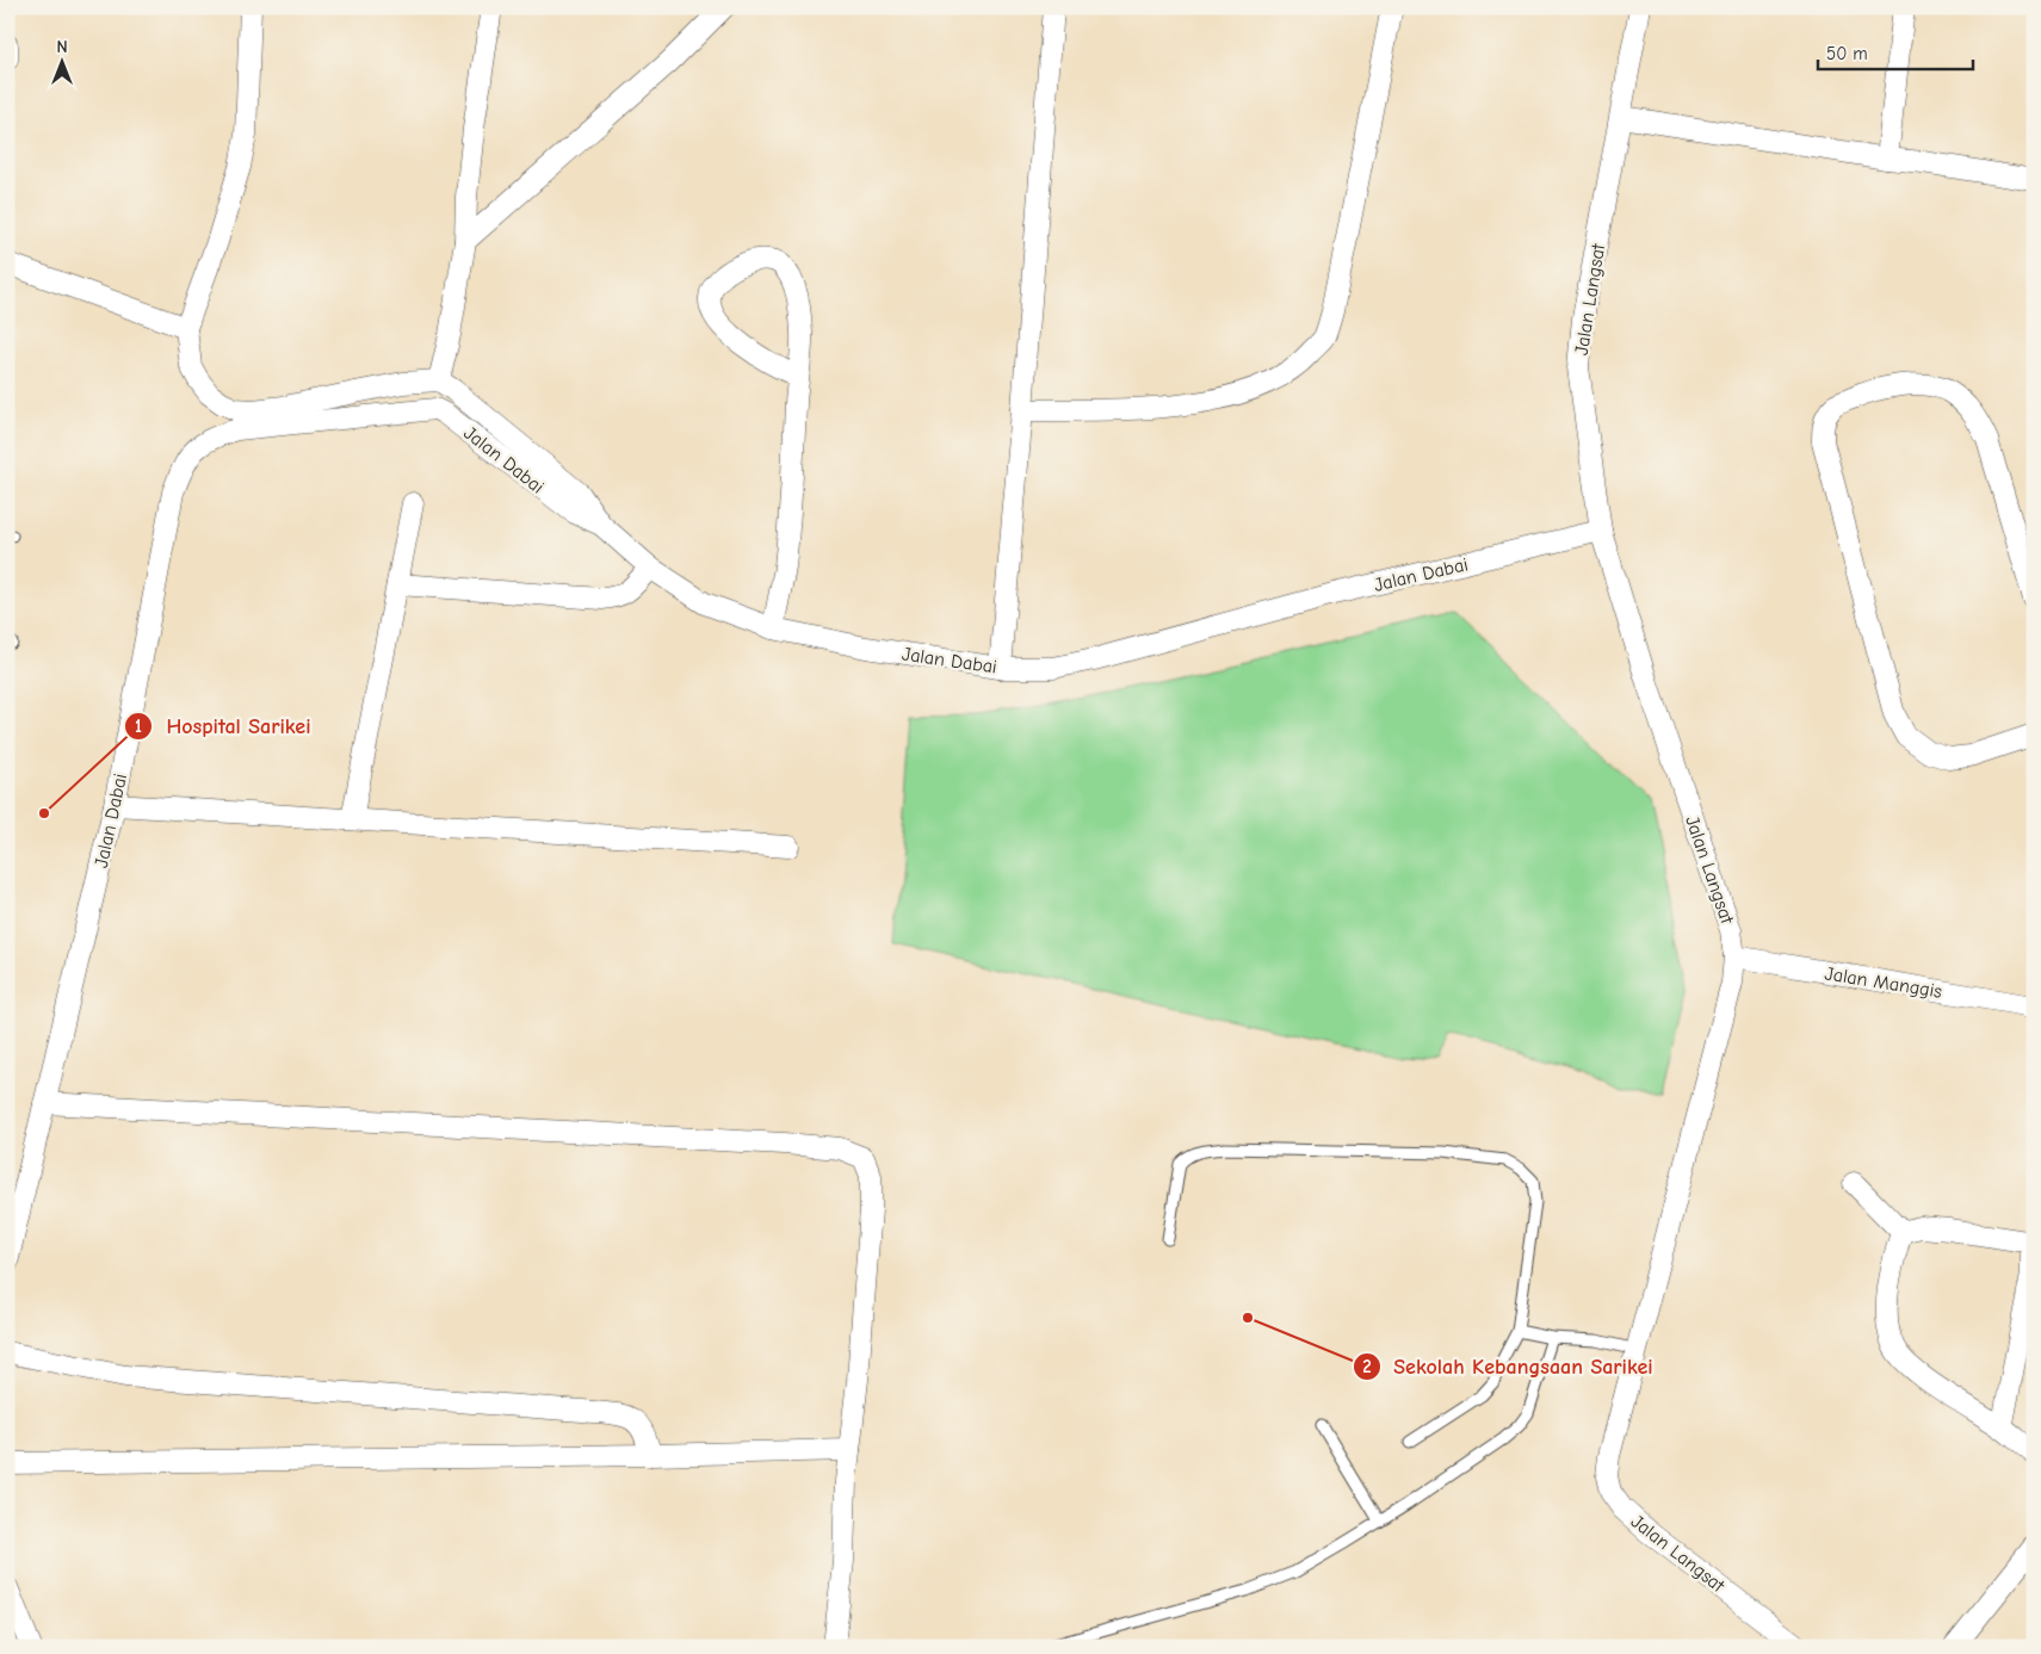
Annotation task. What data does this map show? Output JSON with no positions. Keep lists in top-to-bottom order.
{
  "streets": {
    "street": ["Jalan Langsat", "Jalan Dabai", "Jalan Manggis"]
  },
  "crossings": [
    ["Jalan Langsat", "Jalan Dabai"],
    ["Jalan Langsat", "Jalan Manggis"]
  ],
  "places": ["Hospital Sarikei", "Sekolah Kebangsaan Sarikei"],
  "scale_bar": "50 m",
  "north": "top"
}
